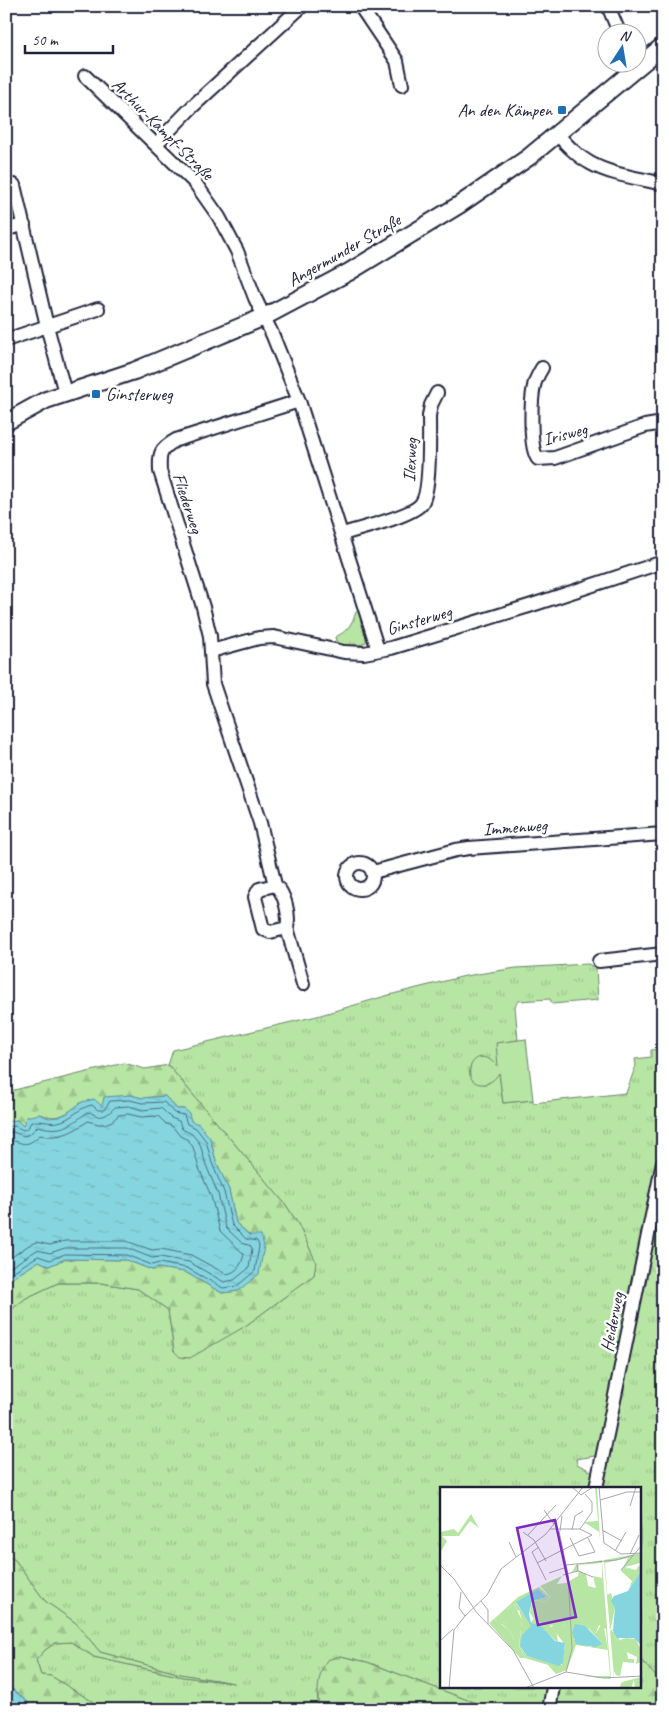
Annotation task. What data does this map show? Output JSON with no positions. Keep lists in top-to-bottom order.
{
  "streets": {
    "main road": ["Angermunder Straße"],
    "street": [
      "Arthur-Kampf-Straße",
      "Irisweg",
      "Ilexweg",
      "Fliederweg",
      "Ginsterweg",
      "Immenweg",
      "Heiderweg"
    ]
  },
  "crossings": [
    ["Arthur-Kampf-Straße", "Angermunder Straße"],
    ["Arthur-Kampf-Straße", "Ginsterweg"],
    ["Angermunder Straße", "Ginsterweg"],
    ["Ilexweg", "Ginsterweg"],
    ["Fliederweg", "Ginsterweg"]
  ],
  "places": {
    "transit": ["An den Kämpen", "Ginsterweg"]
  },
  "scale_bar": "50 m",
  "north": "top"
}
